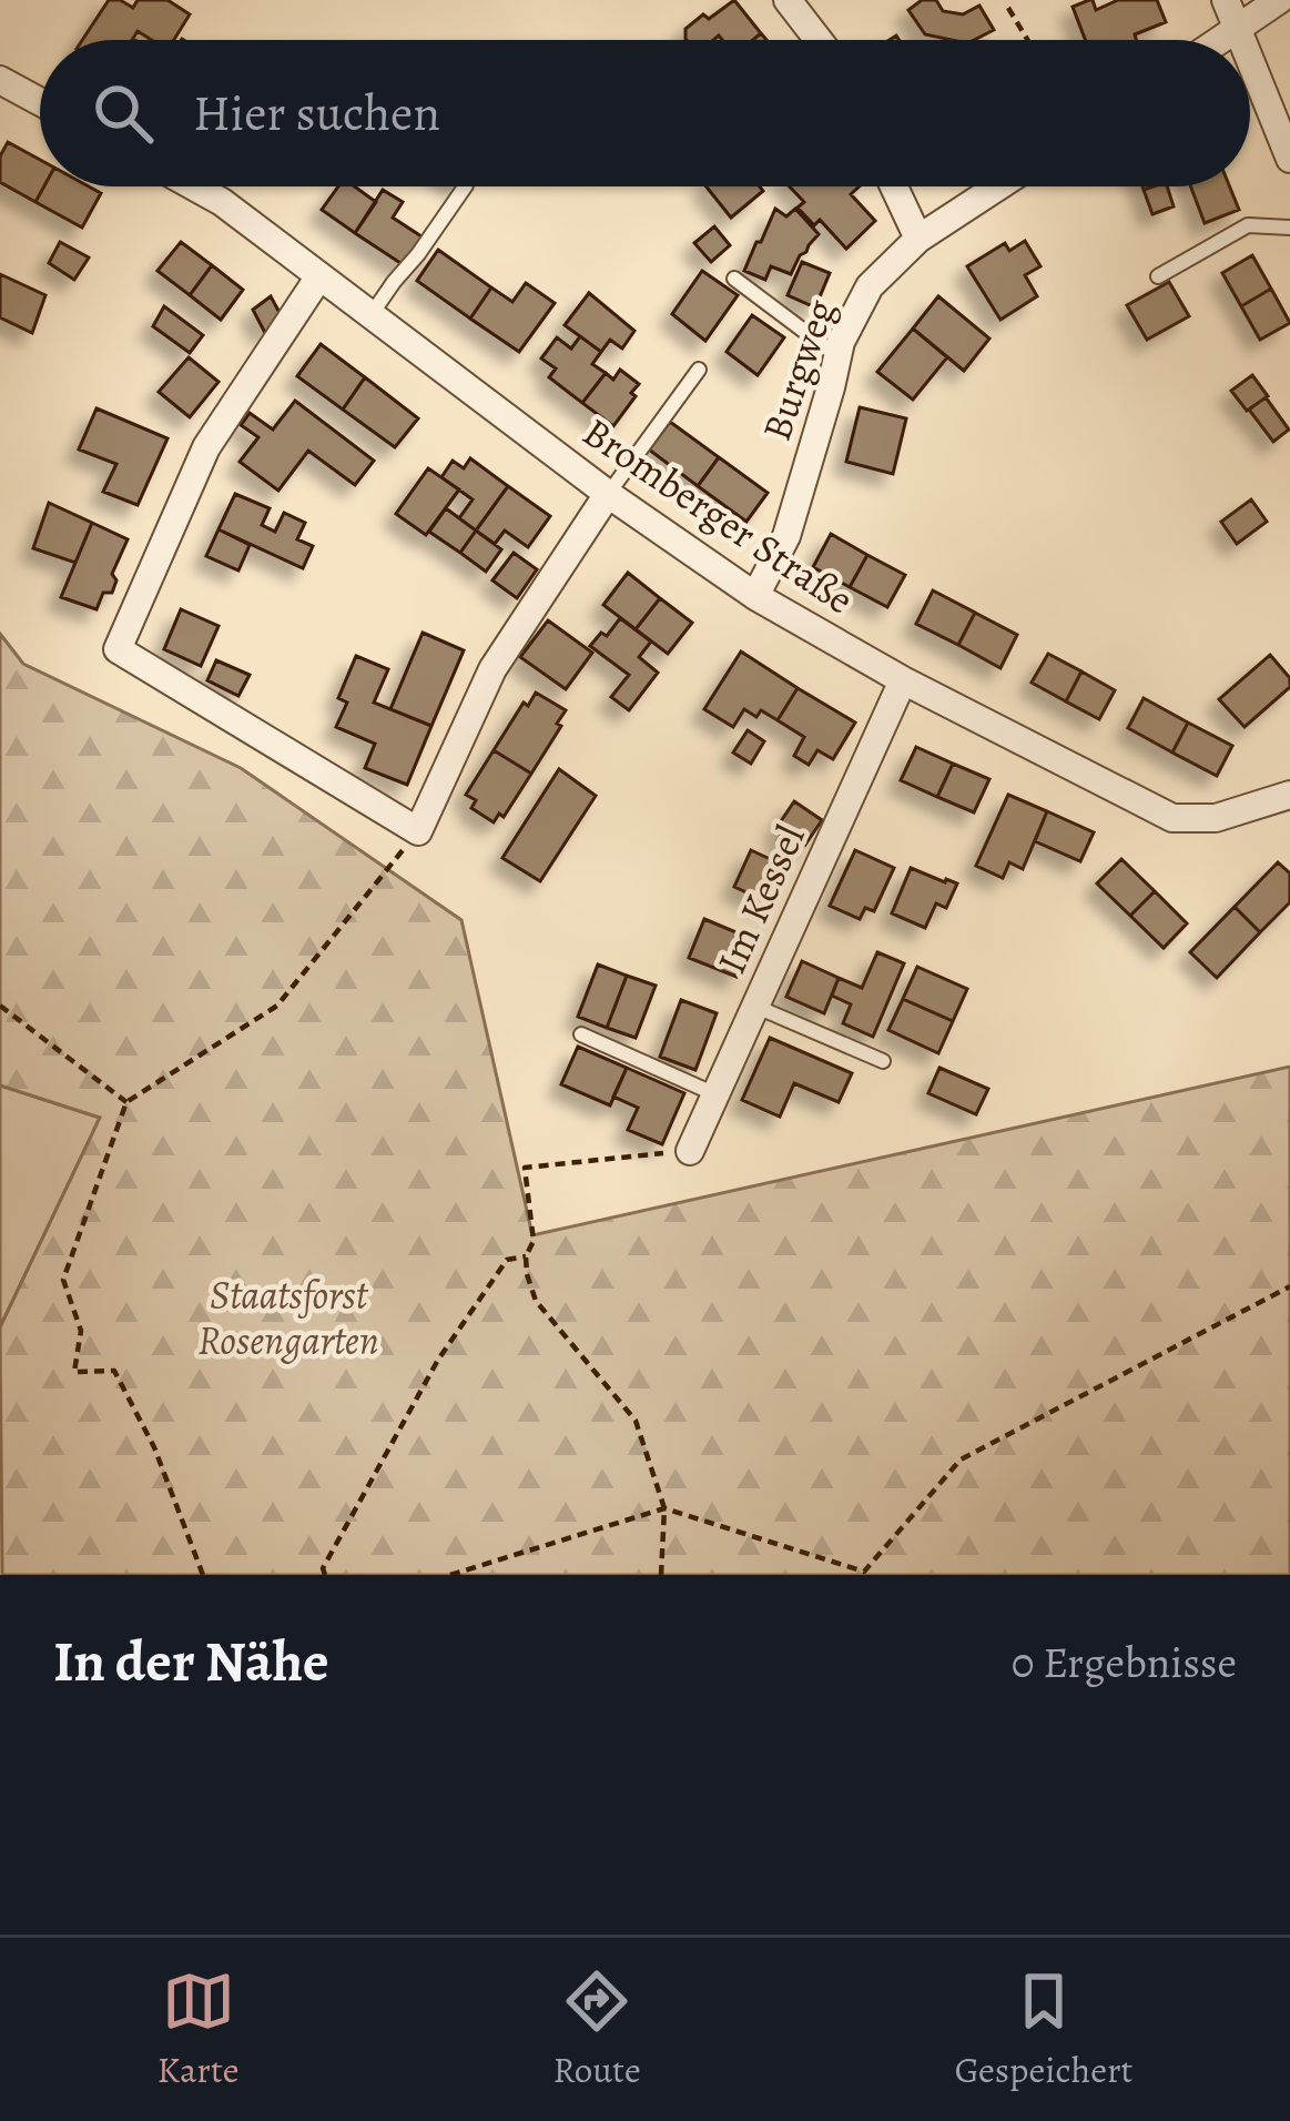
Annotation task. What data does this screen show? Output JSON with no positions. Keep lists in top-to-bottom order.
{
  "streets": {
    "street": ["Burgweg", "Bromberger Straße", "Im Kessel"]
  },
  "crossings": [
    ["Burgweg", "Bromberger Straße"],
    ["Bromberger Straße", "Im Kessel"]
  ],
  "parks": ["Staatsforst Rosengarten"],
  "page": {
    "search": "Hier suchen",
    "heading": ["In der Nähe", "0 Ergebnisse"],
    "nav": ["Karte", "Route", "Gespeichert"]
  }
}
